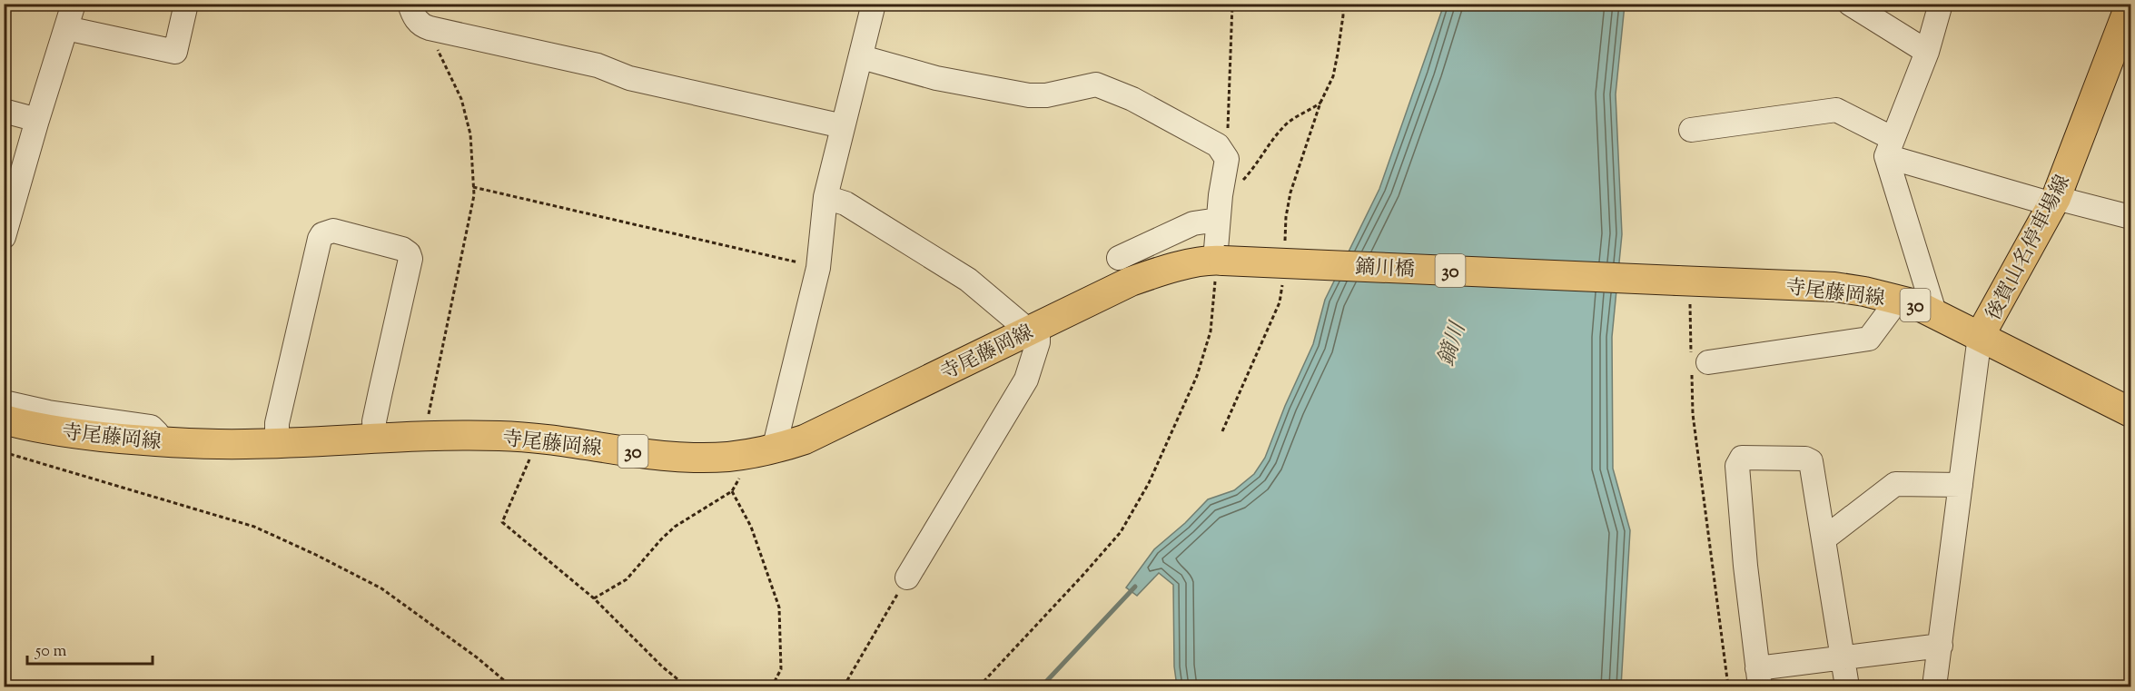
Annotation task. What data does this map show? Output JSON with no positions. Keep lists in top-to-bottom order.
{
  "streets": {
    "main road": [
      "後賀山名停車場線",
      "鏑川橋",
      "30",
      "寺尾藤岡線"
    ]
  },
  "crossings": [
    ["後賀山名停車場線", "寺尾藤岡線"],
    ["鏑川橋", "寺尾藤岡線"]
  ],
  "water": ["鏑川"],
  "scale_bar": "50 m"
}
